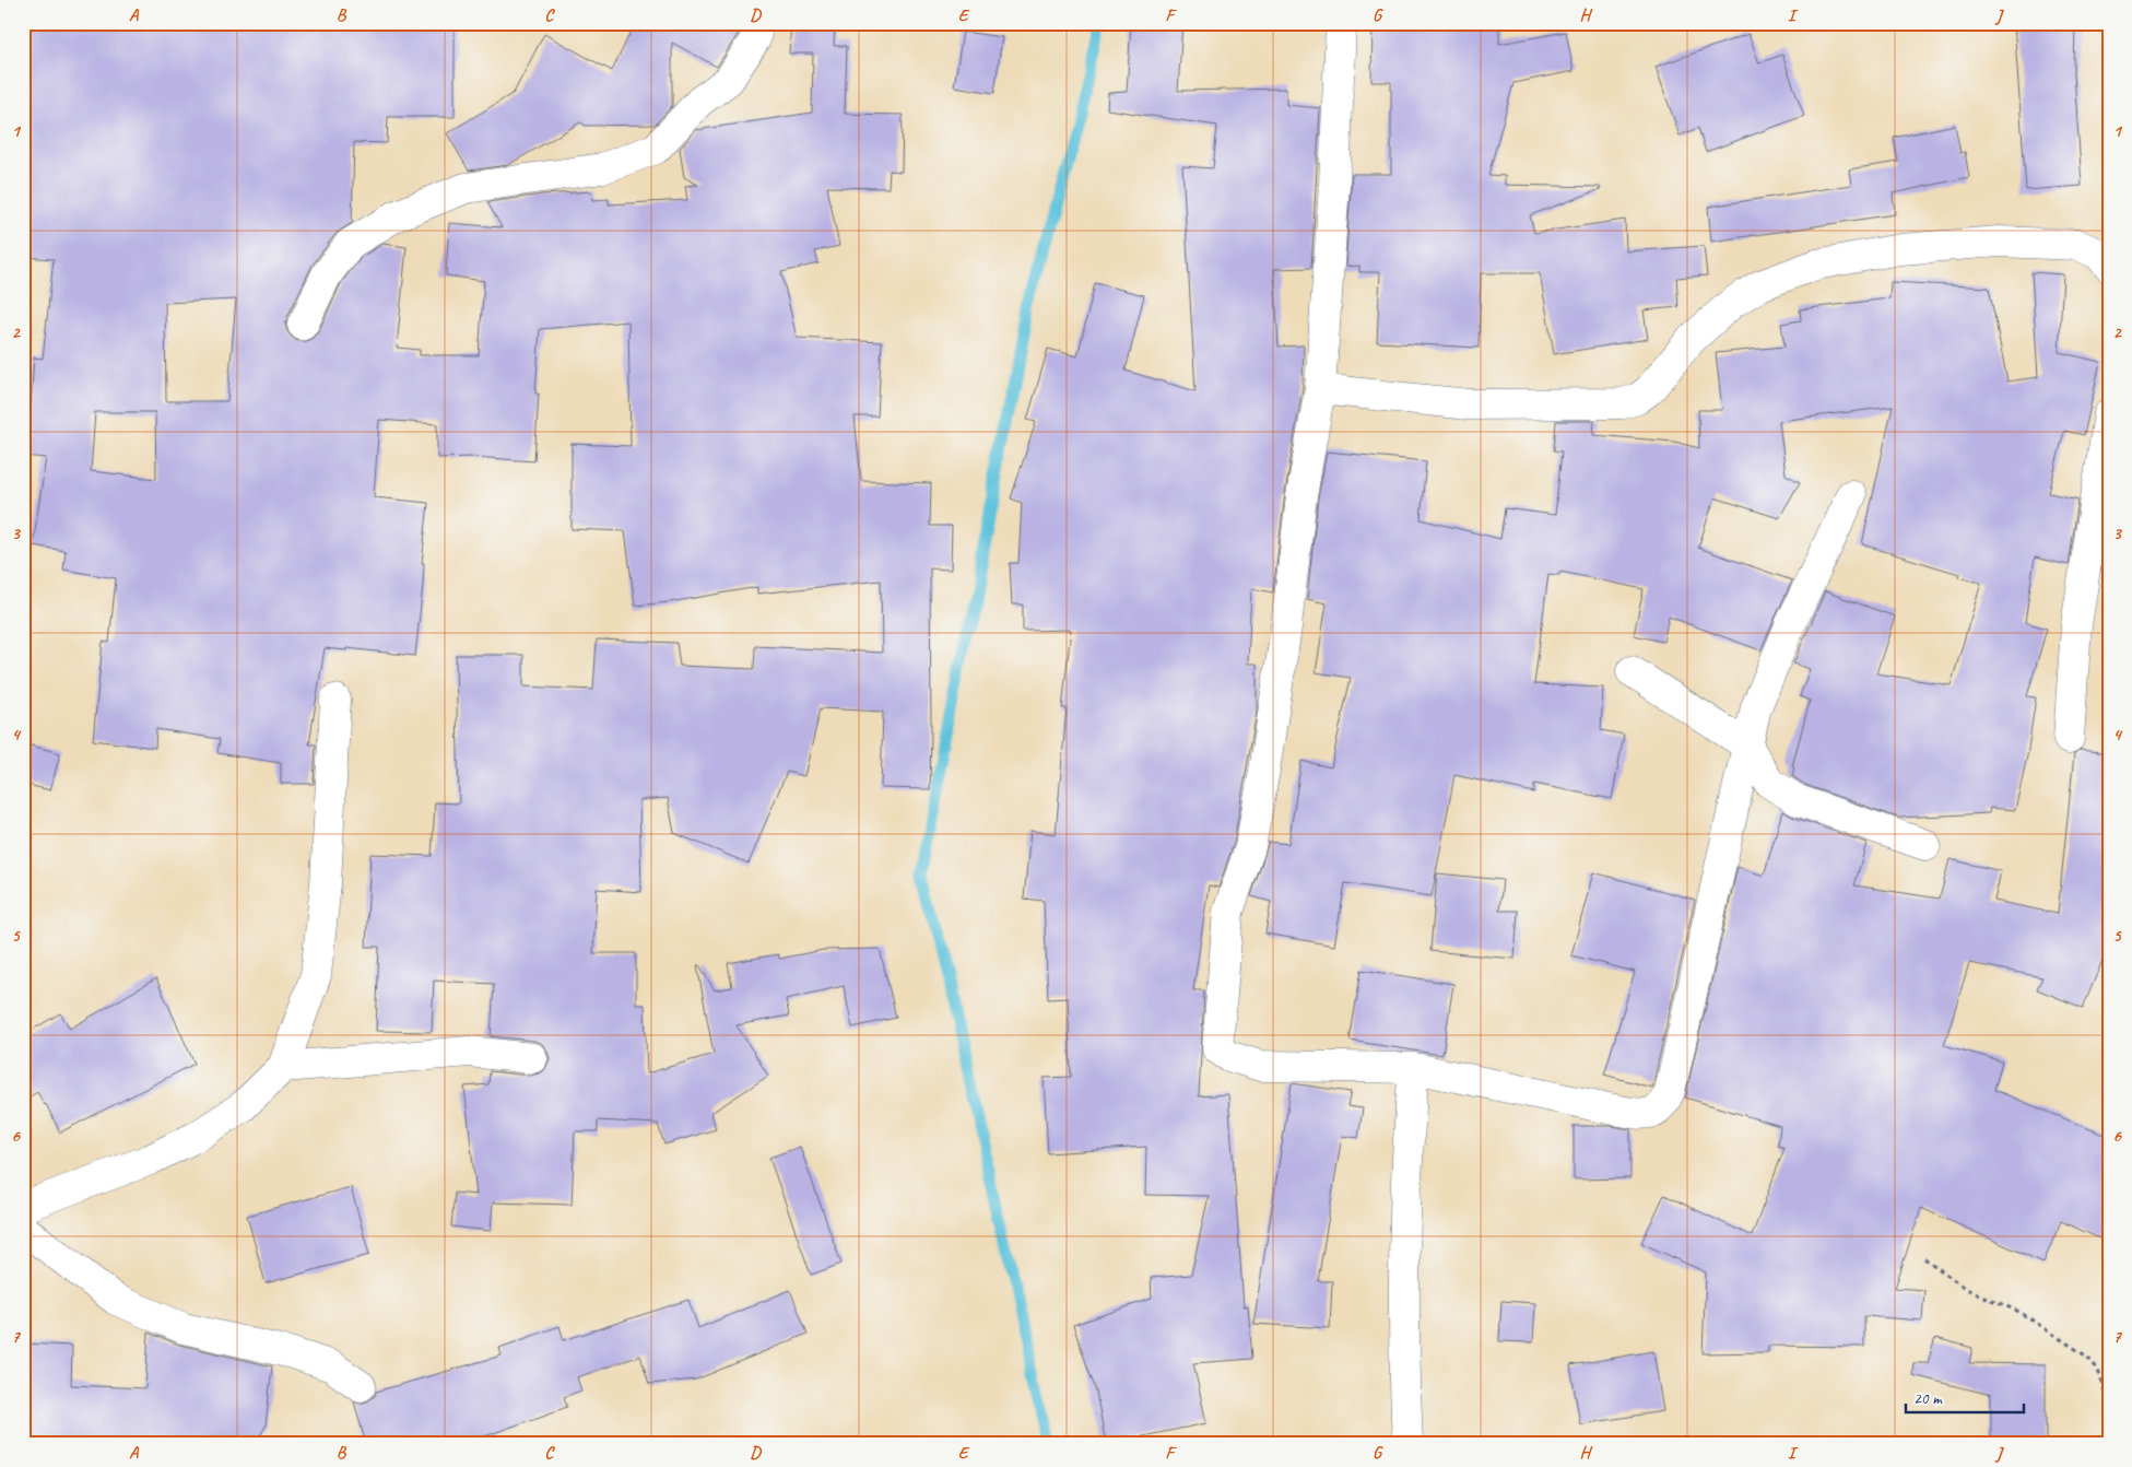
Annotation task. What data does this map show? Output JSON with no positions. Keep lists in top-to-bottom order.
{
  "scale_bar": "20 m",
  "grid": {
    "columns": [
      "A",
      "B",
      "C",
      "D",
      "E",
      "F",
      "G",
      "H",
      "I",
      "J"
    ],
    "rows": [
      "1",
      "2",
      "3",
      "4",
      "5",
      "6",
      "7"
    ]
  }
}
